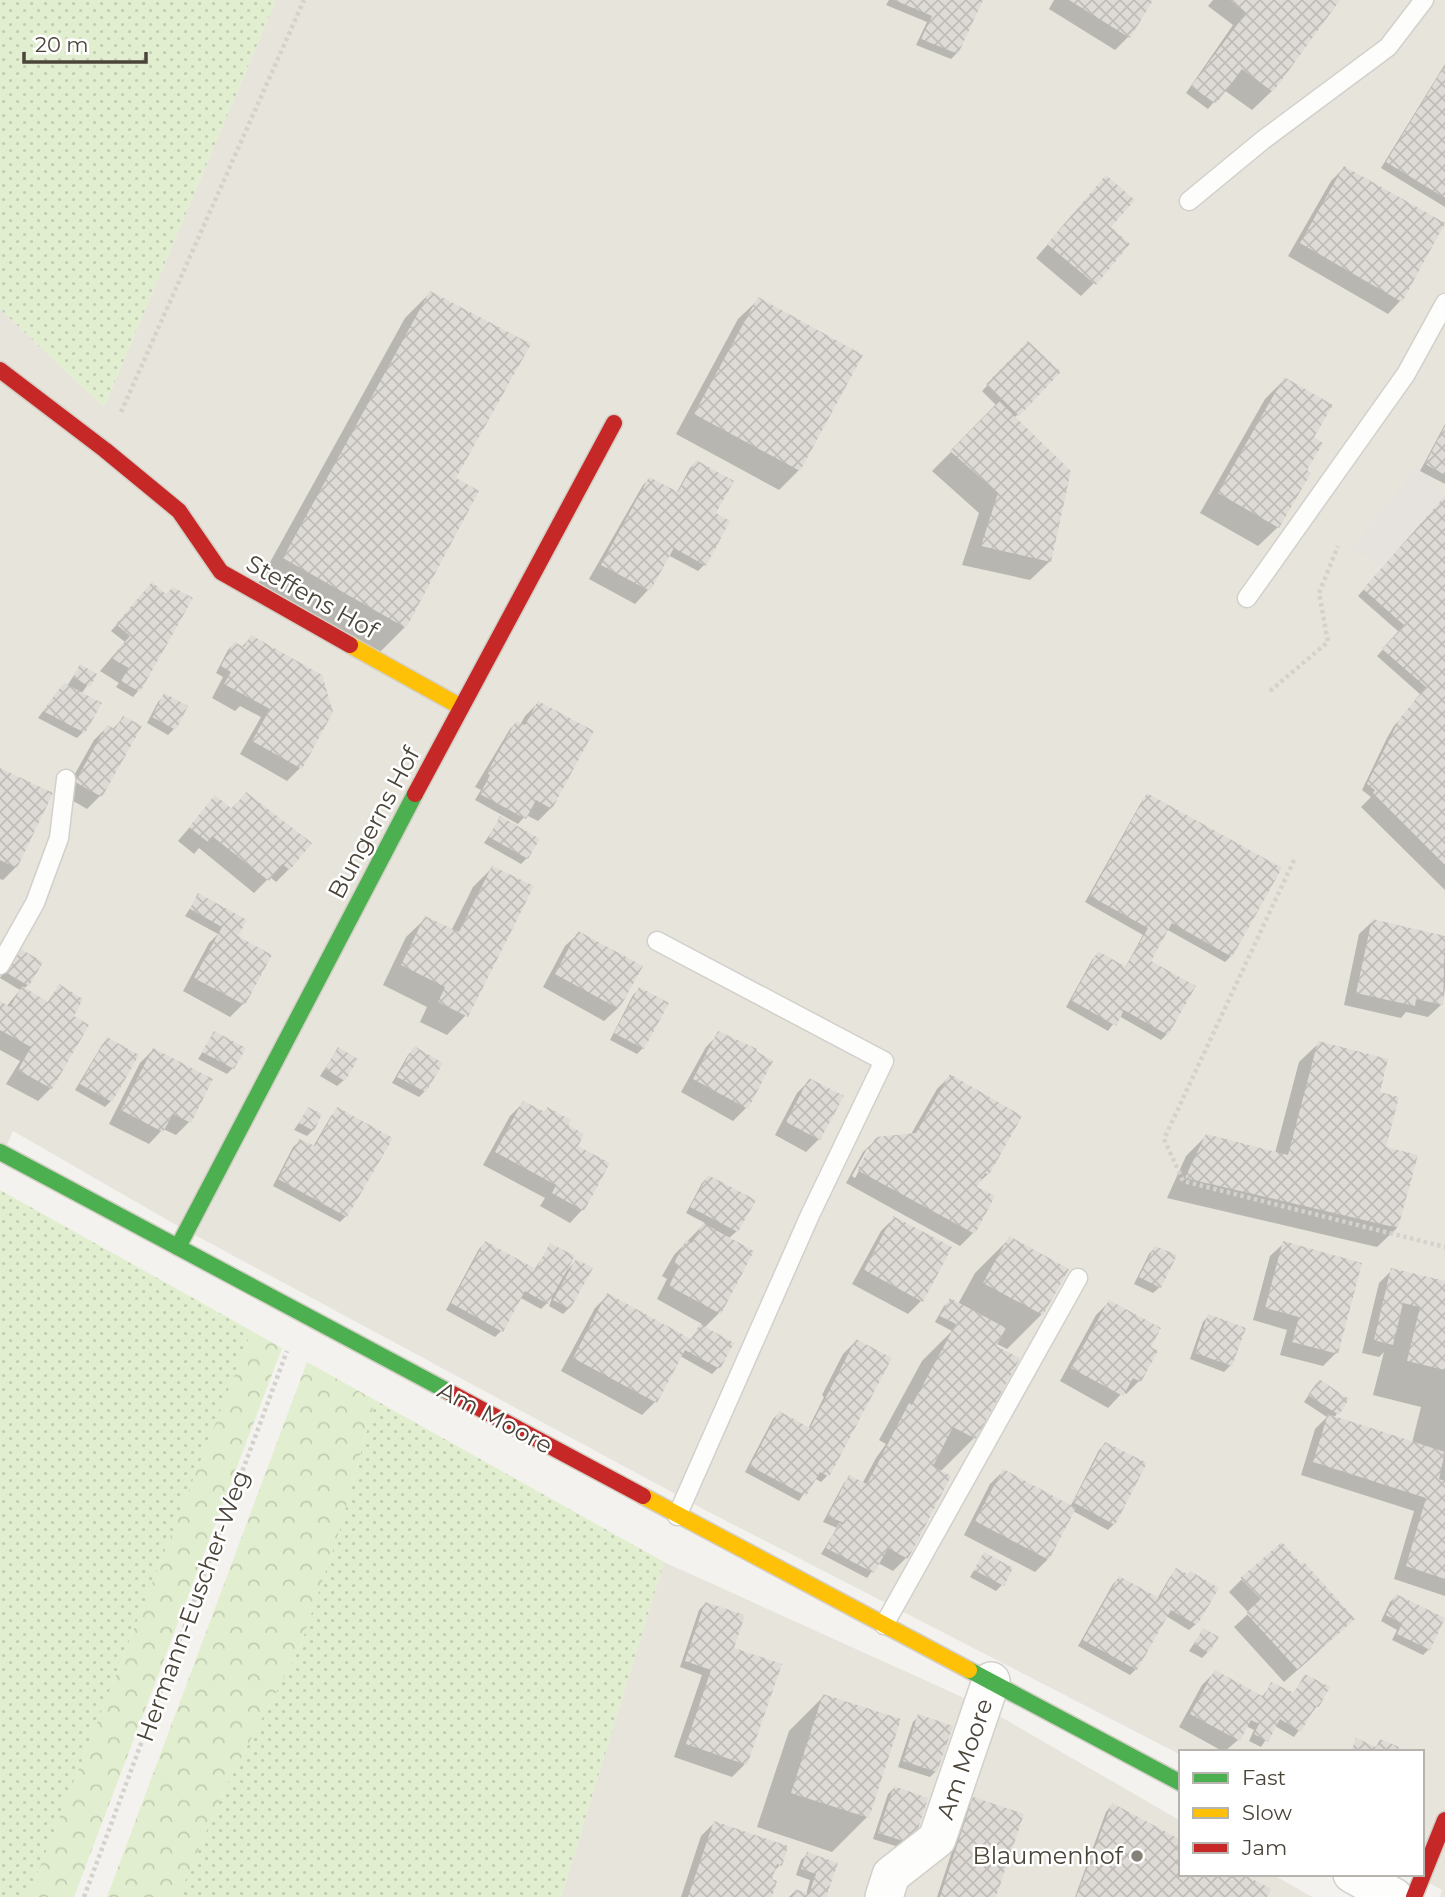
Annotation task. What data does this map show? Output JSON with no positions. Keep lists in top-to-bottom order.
{
  "streets": {
    "street": ["Steffens Hof", "Bungerns Hof", "Am Moore"],
    "path": ["Hermann-Euscher-Weg"]
  },
  "crossings": [
    ["Steffens Hof", "Bungerns Hof"],
    ["Bungerns Hof", "Am Moore"],
    ["Am Moore", "Hermann-Euscher-Weg"]
  ],
  "places": ["Blaumenhof"],
  "legend": ["Fast", "Slow", "Jam"],
  "scale_bar": "20 m"
}
